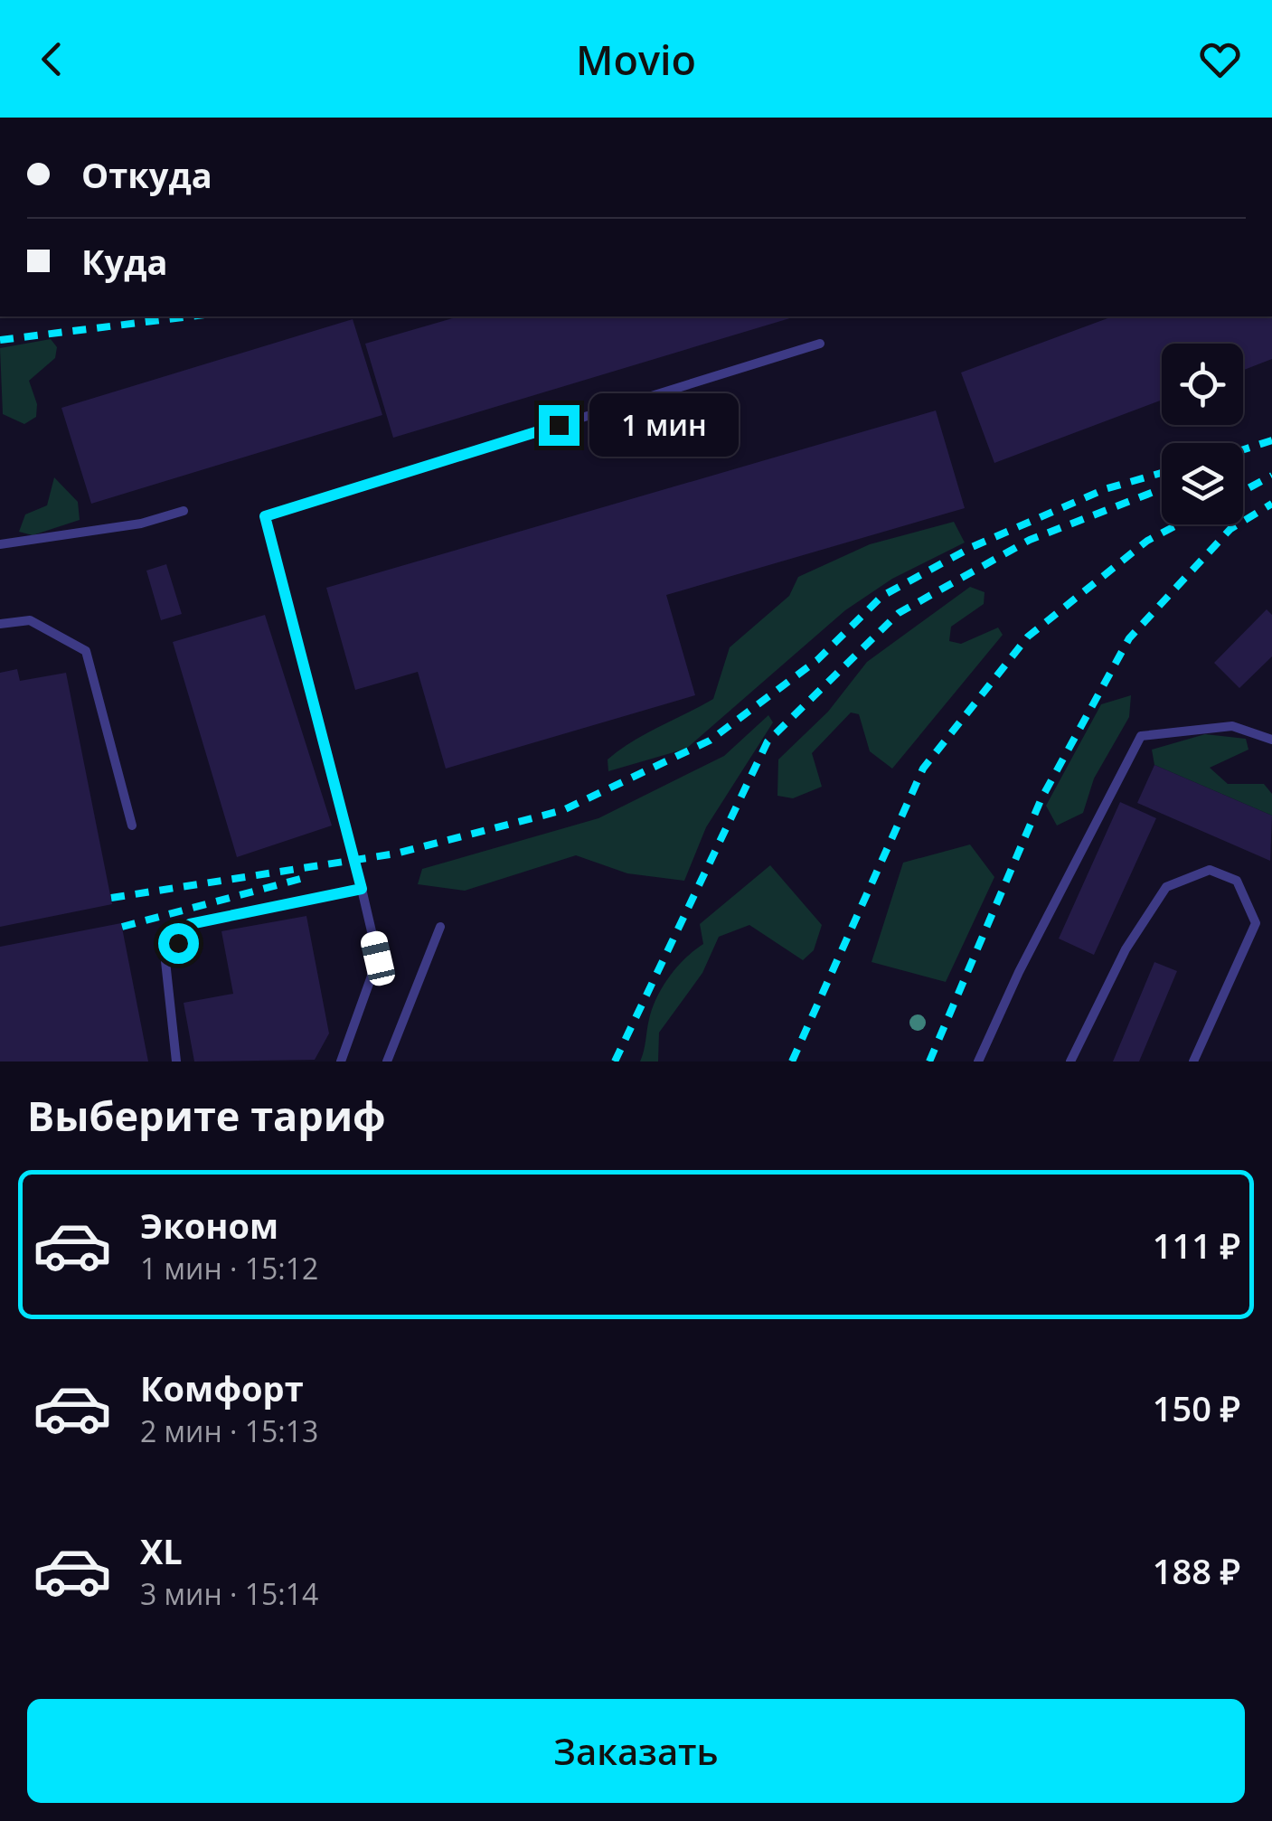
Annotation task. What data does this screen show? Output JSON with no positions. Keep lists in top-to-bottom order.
{
  "page": {
    "header": "Movio",
    "banner": ["Откуда", "Куда"],
    "bubble": "1 мин",
    "heading": "Выберите тариф",
    "list": [
      {
        "name": "Эконом",
        "note": "1 мин · 15:12",
        "value": "111 ₽"
      },
      {
        "name": "Комфорт",
        "note": "2 мин · 15:13",
        "value": "150 ₽"
      },
      {
        "name": "XL",
        "note": "3 мин · 15:14",
        "value": "188 ₽"
      }
    ],
    "buttons": "Заказать"
  }
}
